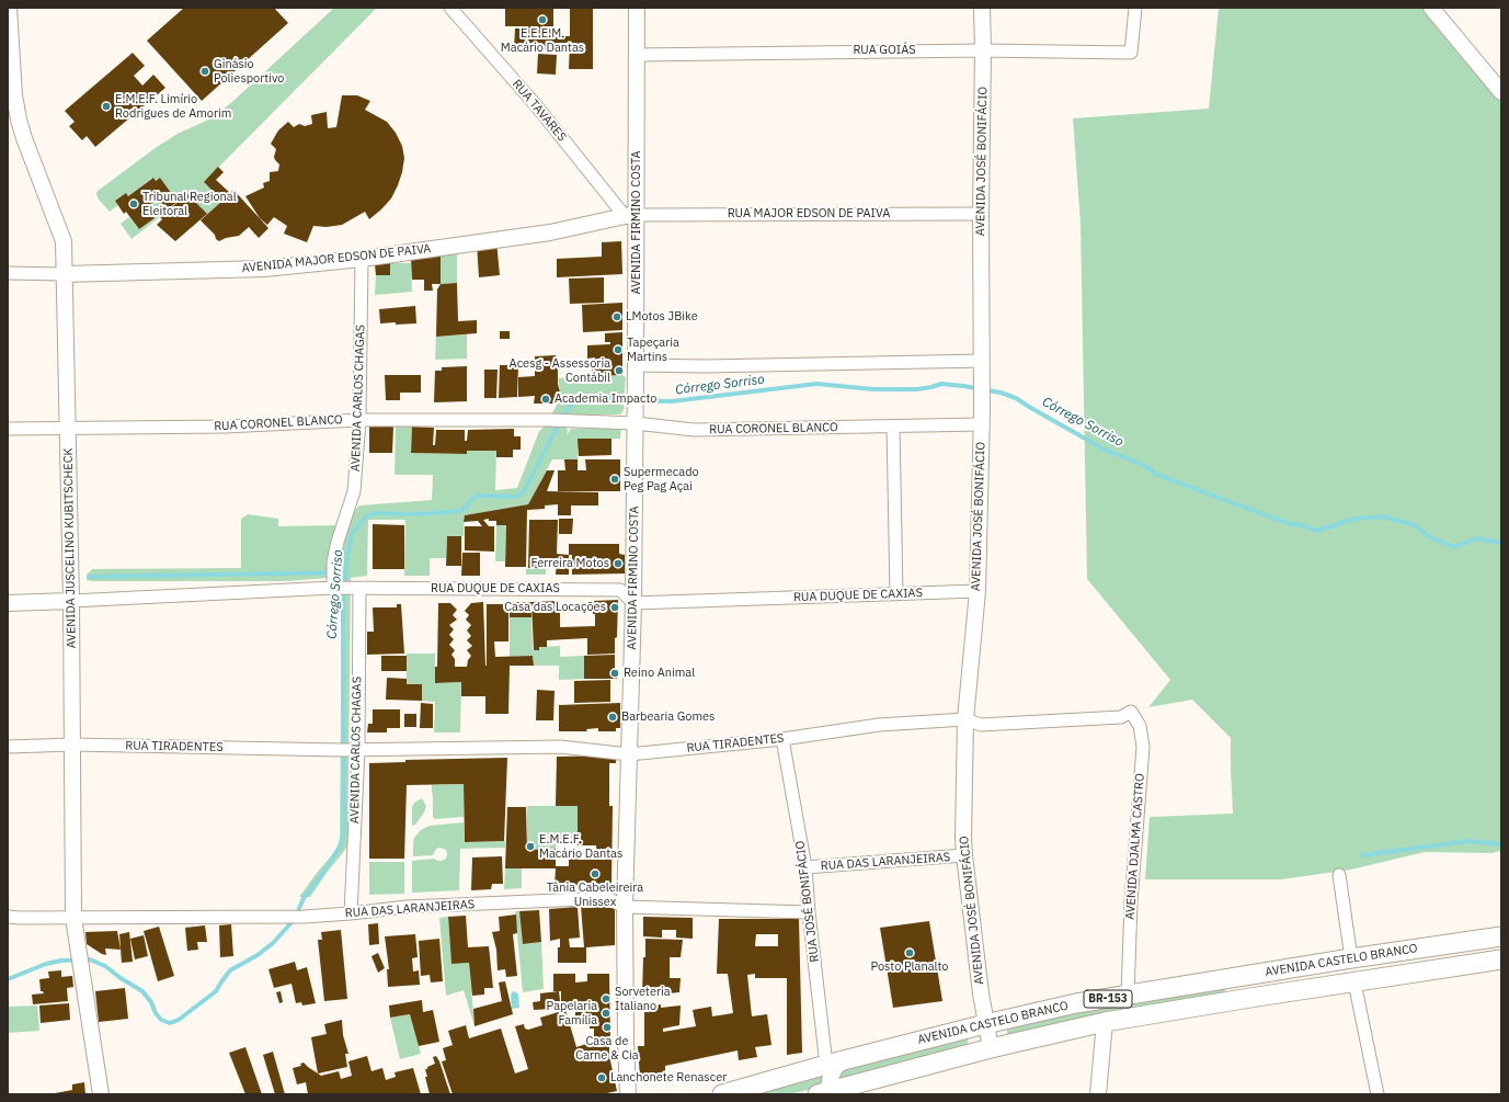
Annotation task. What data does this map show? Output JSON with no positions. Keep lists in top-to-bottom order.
{
  "streets": {
    "main road": ["AVENIDA CASTELO BRANCO", "BR-153"],
    "street": [
      "RUA GOIÁS",
      "RUA TAVARES",
      "AVENIDA JOSÉ BONIFÁCIO",
      "RUA MAJOR EDSON DE PAIVA",
      "AVENIDA FIRMINO COSTA",
      "AVENIDA MAJOR EDSON DE PAIVA",
      "AVENIDA CARLOS CHAGAS",
      "RUA CORONEL BLANCO",
      "AVENIDA JUSCELINO KUBITSCHECK",
      "RUA DUQUE DE CAXIAS",
      "RUA TIRADENTES",
      "AVENIDA DJALMA CASTRO",
      "RUA DAS LARANJEIRAS",
      "RUA JOSÉ BONIFÁCIO"
    ]
  },
  "crossings": [
    ["RUA GOIÁS", "AVENIDA JOSÉ BONIFÁCIO"],
    ["RUA GOIÁS", "AVENIDA FIRMINO COSTA"],
    ["RUA TAVARES", "RUA MAJOR EDSON DE PAIVA"],
    ["RUA TAVARES", "AVENIDA FIRMINO COSTA"],
    ["RUA TAVARES", "AVENIDA MAJOR EDSON DE PAIVA"],
    ["AVENIDA JOSÉ BONIFÁCIO", "RUA MAJOR EDSON DE PAIVA"],
    ["AVENIDA JOSÉ BONIFÁCIO", "RUA CORONEL BLANCO"],
    ["AVENIDA JOSÉ BONIFÁCIO", "RUA DUQUE DE CAXIAS"],
    ["AVENIDA JOSÉ BONIFÁCIO", "RUA TIRADENTES"],
    ["AVENIDA JOSÉ BONIFÁCIO", "RUA DAS LARANJEIRAS"],
    ["AVENIDA JOSÉ BONIFÁCIO", "AVENIDA CASTELO BRANCO"],
    ["RUA MAJOR EDSON DE PAIVA", "AVENIDA FIRMINO COSTA"],
    ["RUA MAJOR EDSON DE PAIVA", "AVENIDA MAJOR EDSON DE PAIVA"],
    ["AVENIDA FIRMINO COSTA", "AVENIDA MAJOR EDSON DE PAIVA"],
    ["AVENIDA FIRMINO COSTA", "RUA CORONEL BLANCO"],
    ["AVENIDA FIRMINO COSTA", "RUA DUQUE DE CAXIAS"],
    ["AVENIDA FIRMINO COSTA", "RUA TIRADENTES"],
    ["AVENIDA FIRMINO COSTA", "RUA DAS LARANJEIRAS"],
    ["AVENIDA MAJOR EDSON DE PAIVA", "AVENIDA CARLOS CHAGAS"],
    ["AVENIDA MAJOR EDSON DE PAIVA", "AVENIDA JUSCELINO KUBITSCHECK"],
    ["AVENIDA CARLOS CHAGAS", "RUA CORONEL BLANCO"],
    ["AVENIDA CARLOS CHAGAS", "RUA DUQUE DE CAXIAS"],
    ["AVENIDA CARLOS CHAGAS", "RUA TIRADENTES"],
    ["AVENIDA CARLOS CHAGAS", "RUA DAS LARANJEIRAS"],
    ["RUA CORONEL BLANCO", "AVENIDA JUSCELINO KUBITSCHECK"],
    ["AVENIDA JUSCELINO KUBITSCHECK", "RUA DUQUE DE CAXIAS"],
    ["AVENIDA JUSCELINO KUBITSCHECK", "RUA TIRADENTES"],
    ["AVENIDA JUSCELINO KUBITSCHECK", "RUA DAS LARANJEIRAS"],
    ["RUA TIRADENTES", "AVENIDA DJALMA CASTRO"],
    ["RUA TIRADENTES", "RUA JOSÉ BONIFÁCIO"],
    ["AVENIDA DJALMA CASTRO", "AVENIDA CASTELO BRANCO"],
    ["RUA DAS LARANJEIRAS", "RUA JOSÉ BONIFÁCIO"],
    ["RUA JOSÉ BONIFÁCIO", "AVENIDA CASTELO BRANCO"]
  ],
  "water": ["Córrego Sorriso"],
  "places": [
    "E.E.E.M. Macário Dantas",
    "Ginásio Poliesportivo",
    "E.M.E.F. Limírio Rodrigues de Amorim",
    "Tribunal Regional Eleitoral",
    "LMotos JBike",
    "Tapeçaria Martins",
    "Acesg - Assessoria Contábil",
    "Academia Impacto",
    "Supermecado Peg Pag Açai",
    "Ferreira Motos",
    "Casa das Locações",
    "Reino Animal",
    "Barbearia Gomes",
    "E.M.E.F. Macário Dantas",
    "Tânia Cabeleireira Unissex",
    "Posto Planalto",
    "Sorveteria Italiano",
    "Papelaria Família",
    "Casa de Carne & Cia",
    "Lanchonete Renascer"
  ]
}
